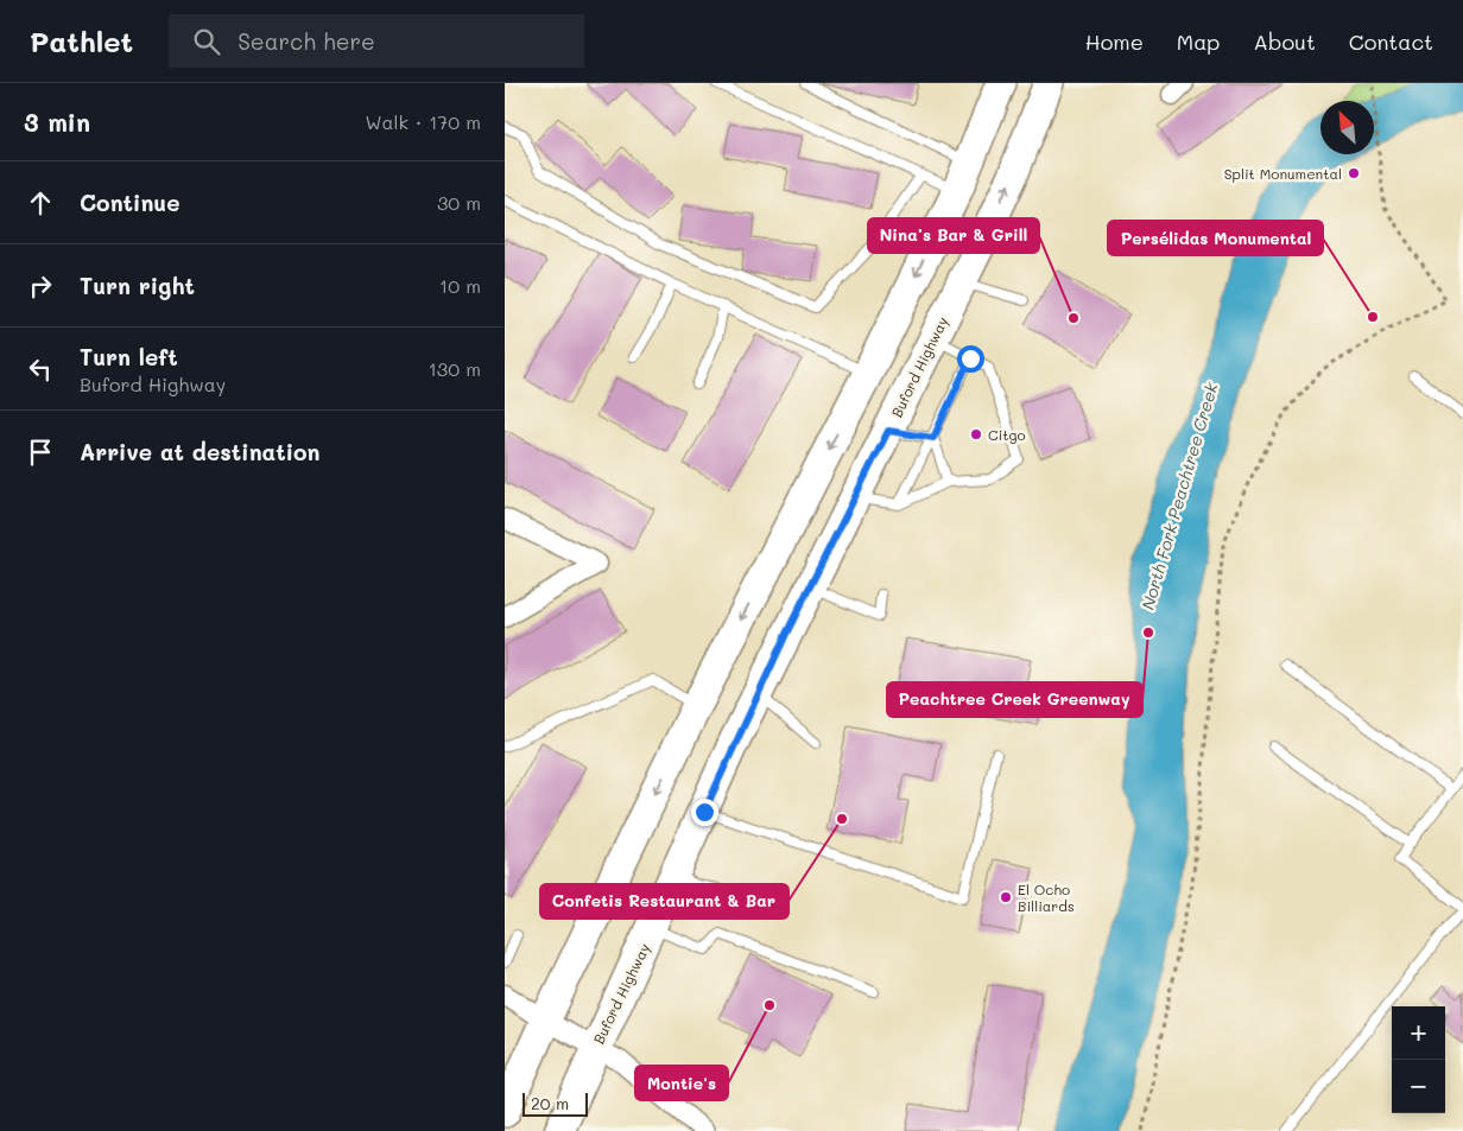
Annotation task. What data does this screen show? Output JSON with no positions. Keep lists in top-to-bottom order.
{
  "streets": {
    "main road": ["Buford Highway"]
  },
  "water": ["North Fork Peachtree Creek"],
  "places": [
    "Split Monumental",
    "Persélidas Monumental",
    "Nina’s Bar & Grill",
    "Citgo",
    "Peachtree Creek Greenway",
    "Confetis Restaurant & Bar",
    "El Ocho Billiards",
    "Montie's"
  ],
  "scale_bar": "20 m",
  "north": "top left",
  "page": {
    "header": "Pathlet",
    "search": "Search here",
    "nav": [
      "Home",
      "Map",
      "About",
      "Contact"
    ],
    "heading": ["3 min", "Walk · 170 m"],
    "list": [
      ["Continue", "30 m"],
      ["Turn right", "10 m"],
      ["Turn left", "Buford Highway", "130 m"],
      "Arrive at destination"
    ],
    "map_buttons": ["+", "−"],
    "scale": "20 m"
  }
}
